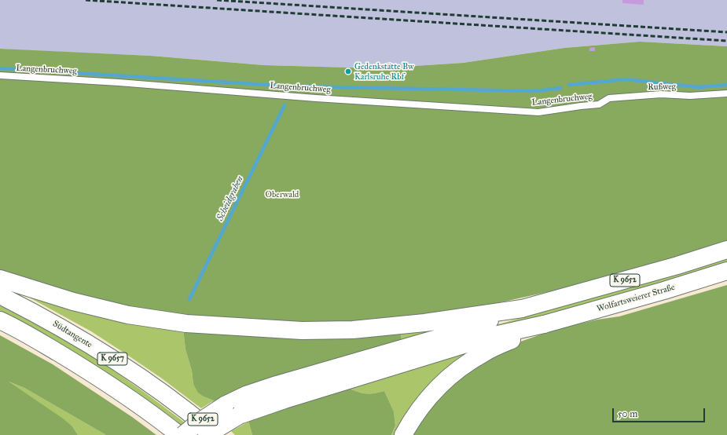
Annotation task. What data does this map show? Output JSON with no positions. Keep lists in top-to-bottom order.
{
  "streets": {
    "main road": [
      "K 9652",
      "Wolfartsweierer Straße",
      "Südtangente",
      "K 9657"
    ],
    "lane": ["Langenbruchweg", "Rußweg"]
  },
  "crossings": [
    ["Langenbruchweg", "Rußweg"]
  ],
  "water": ["Scheidgraben"],
  "parks": ["Oberwald"],
  "places": ["Gedenkstätte Bw Karlsruhe Rbf"],
  "scale_bar": "50 m"
}
